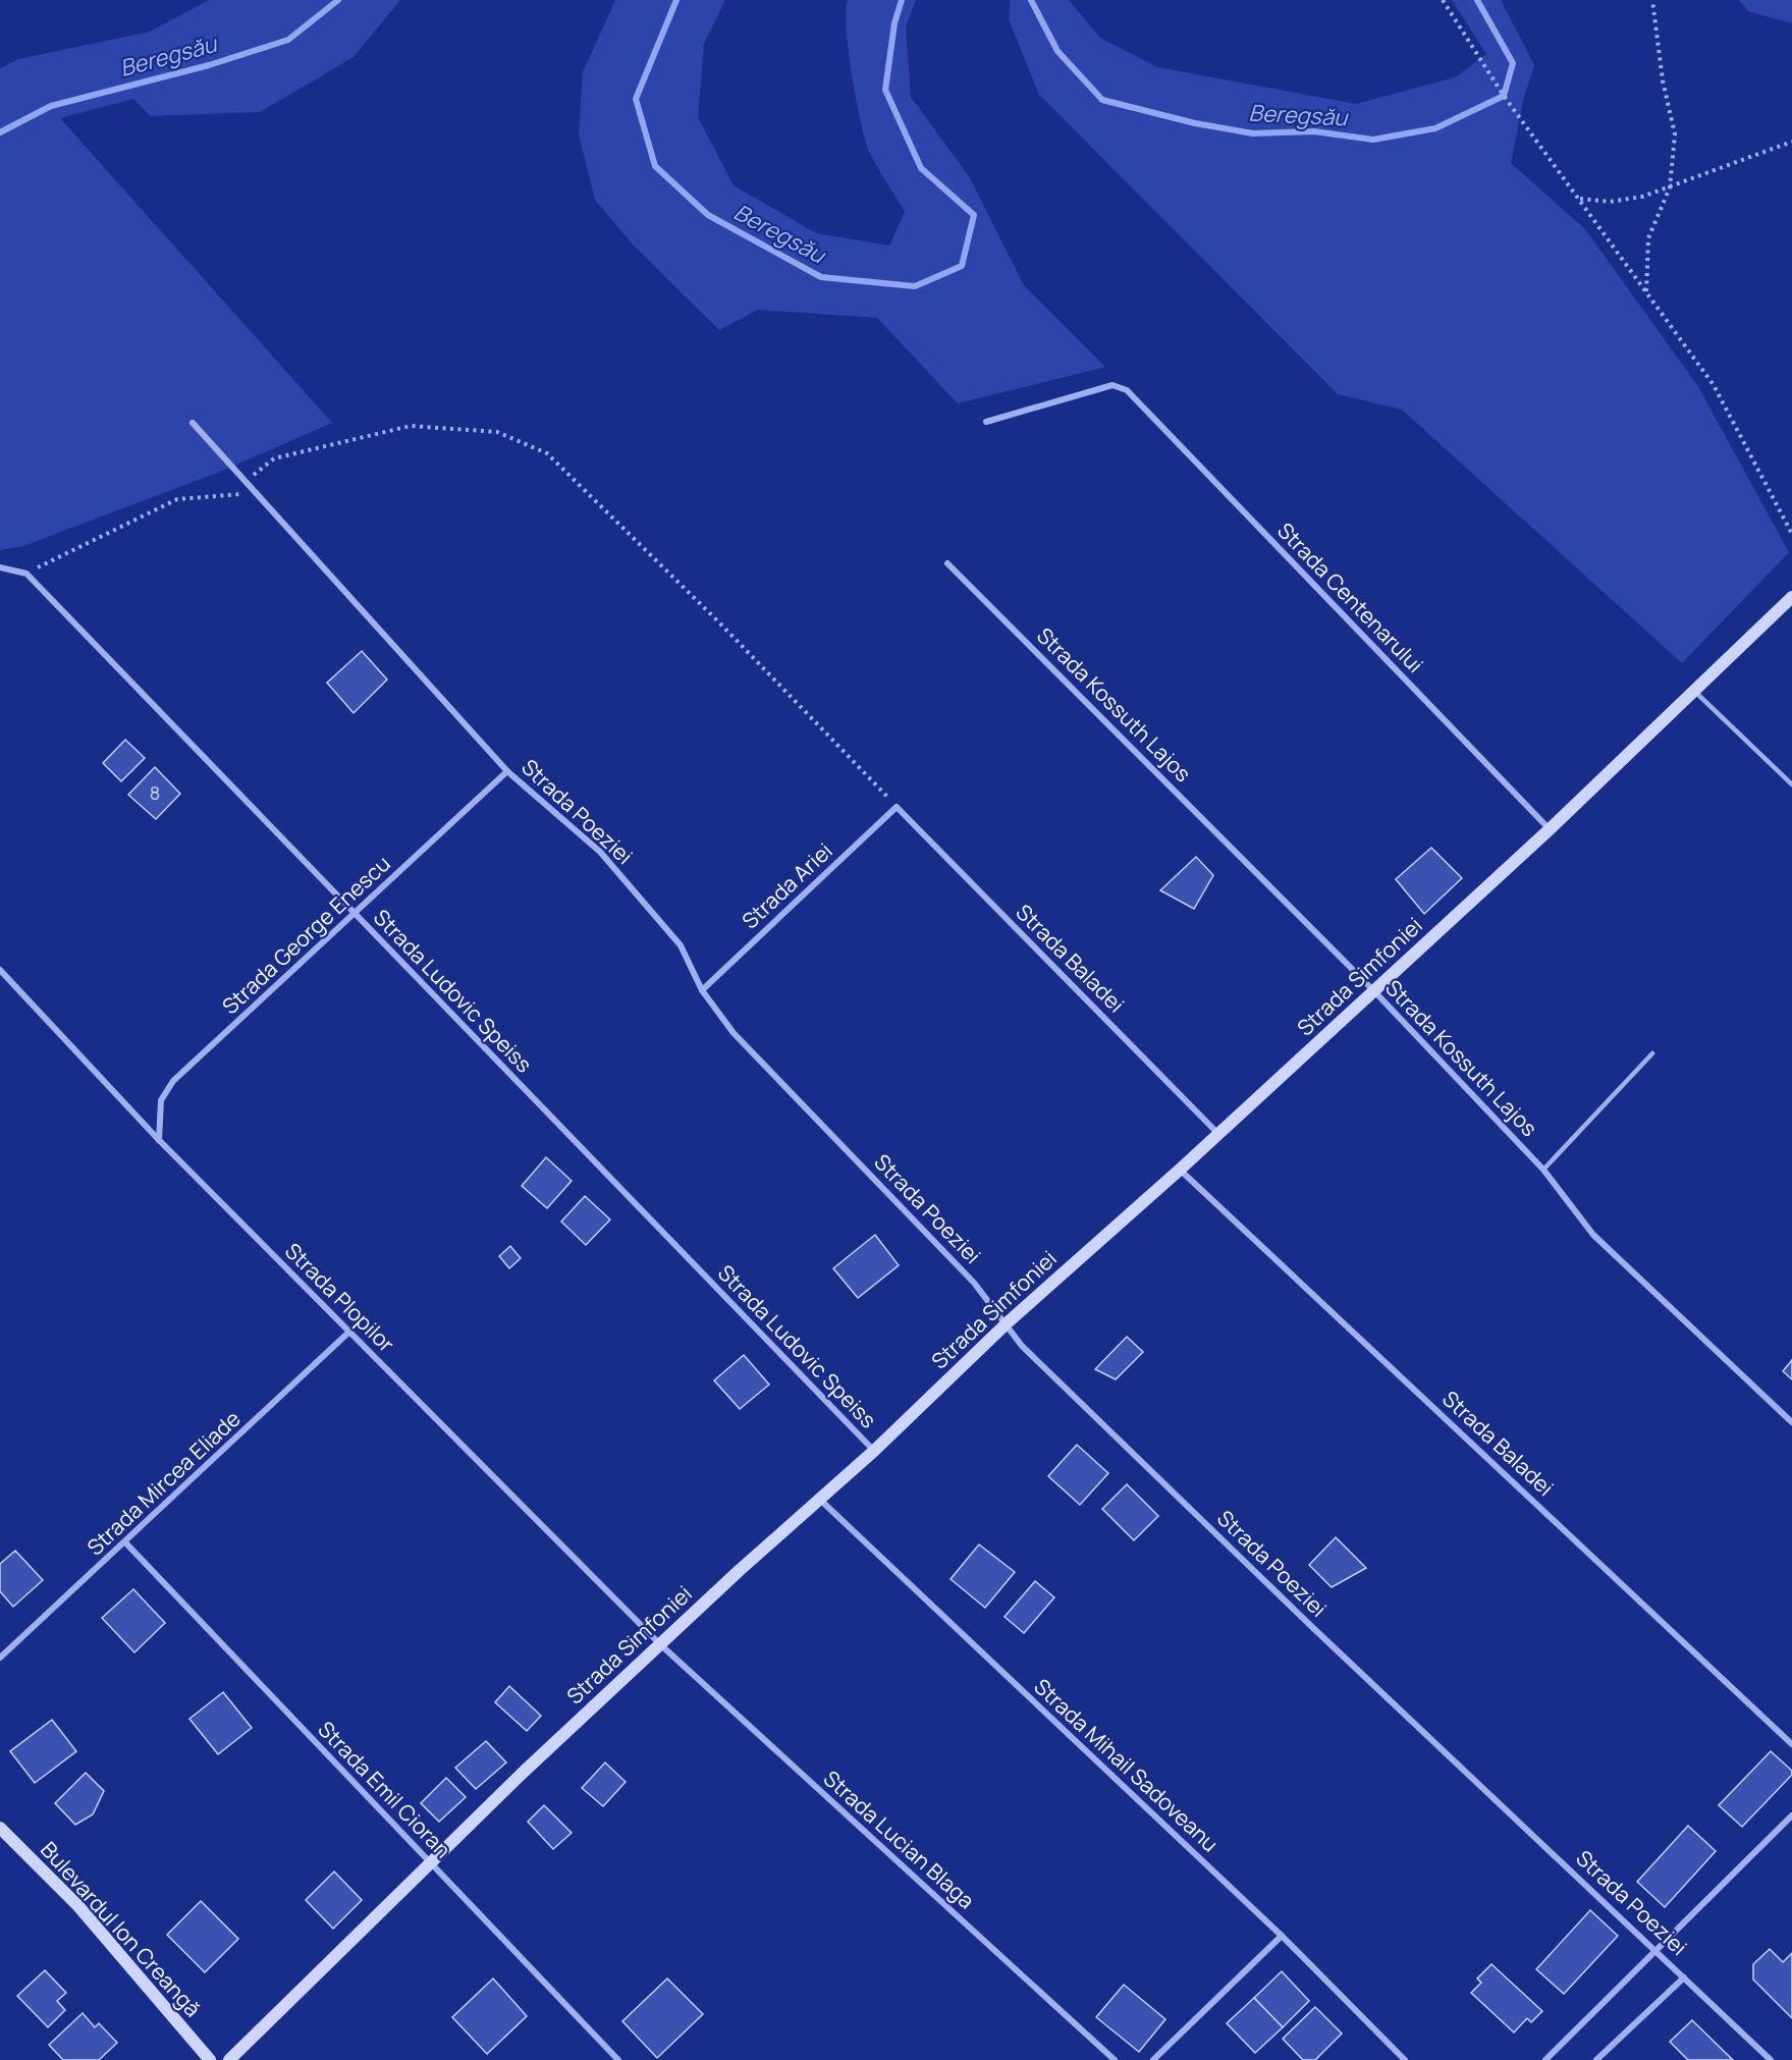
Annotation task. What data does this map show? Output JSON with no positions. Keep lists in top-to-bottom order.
{
  "streets": {
    "street": [
      "Strada Centenarului",
      "Strada Kossuth Lajos",
      "Strada Poeziei",
      "Strada Ariei",
      "Strada George Enescu",
      "Strada Baladei",
      "Strada Simfoniei",
      "Strada Ludovic Speiss",
      "Strada Plopilor",
      "Strada Mircea Eliade",
      "Strada Mihail Sadoveanu",
      "Strada Emil Cioran",
      "Strada Lucian Blaga",
      "Bulevardul Ion Creangă"
    ]
  },
  "crossings": [
    ["Strada Centenarului", "Strada Simfoniei"],
    ["Strada Kossuth Lajos", "Strada Simfoniei"],
    ["Strada Poeziei", "Strada Ariei"],
    ["Strada Poeziei", "Strada George Enescu"],
    ["Strada Poeziei", "Strada Simfoniei"],
    ["Strada Ariei", "Strada Baladei"],
    ["Strada George Enescu", "Strada Ludovic Speiss"],
    ["Strada George Enescu", "Strada Plopilor"],
    ["Strada Baladei", "Strada Simfoniei"],
    ["Strada Simfoniei", "Strada Ludovic Speiss"],
    ["Strada Simfoniei", "Strada Plopilor"],
    ["Strada Simfoniei", "Strada Mihail Sadoveanu"],
    ["Strada Simfoniei", "Strada Emil Cioran"],
    ["Strada Simfoniei", "Strada Lucian Blaga"],
    ["Strada Plopilor", "Strada Mircea Eliade"],
    ["Strada Plopilor", "Strada Lucian Blaga"],
    ["Strada Mircea Eliade", "Strada Emil Cioran"]
  ],
  "water": ["Beregsău"],
  "house_numbers": ["8"]
}
